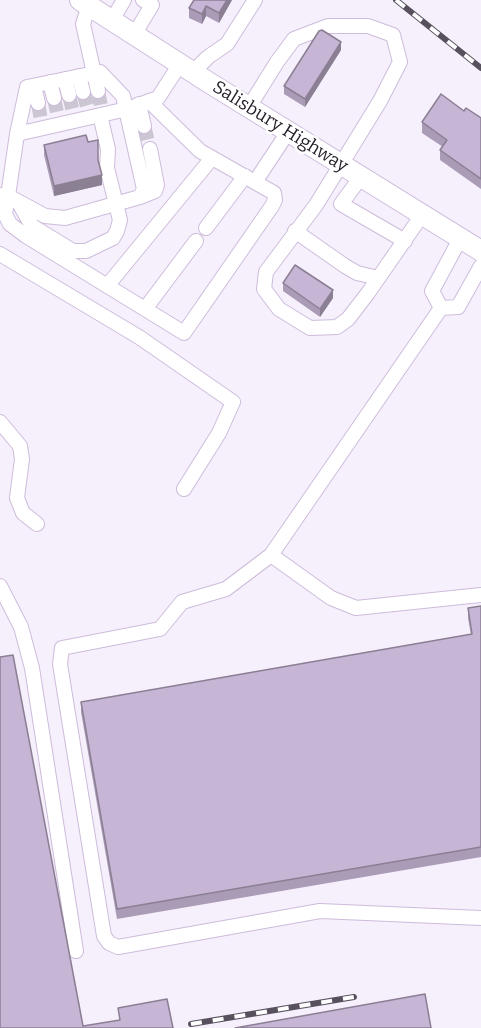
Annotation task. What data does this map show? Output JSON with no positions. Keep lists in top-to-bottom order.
{
  "streets": {
    "highway": ["Salisbury Highway"]
  }
}
